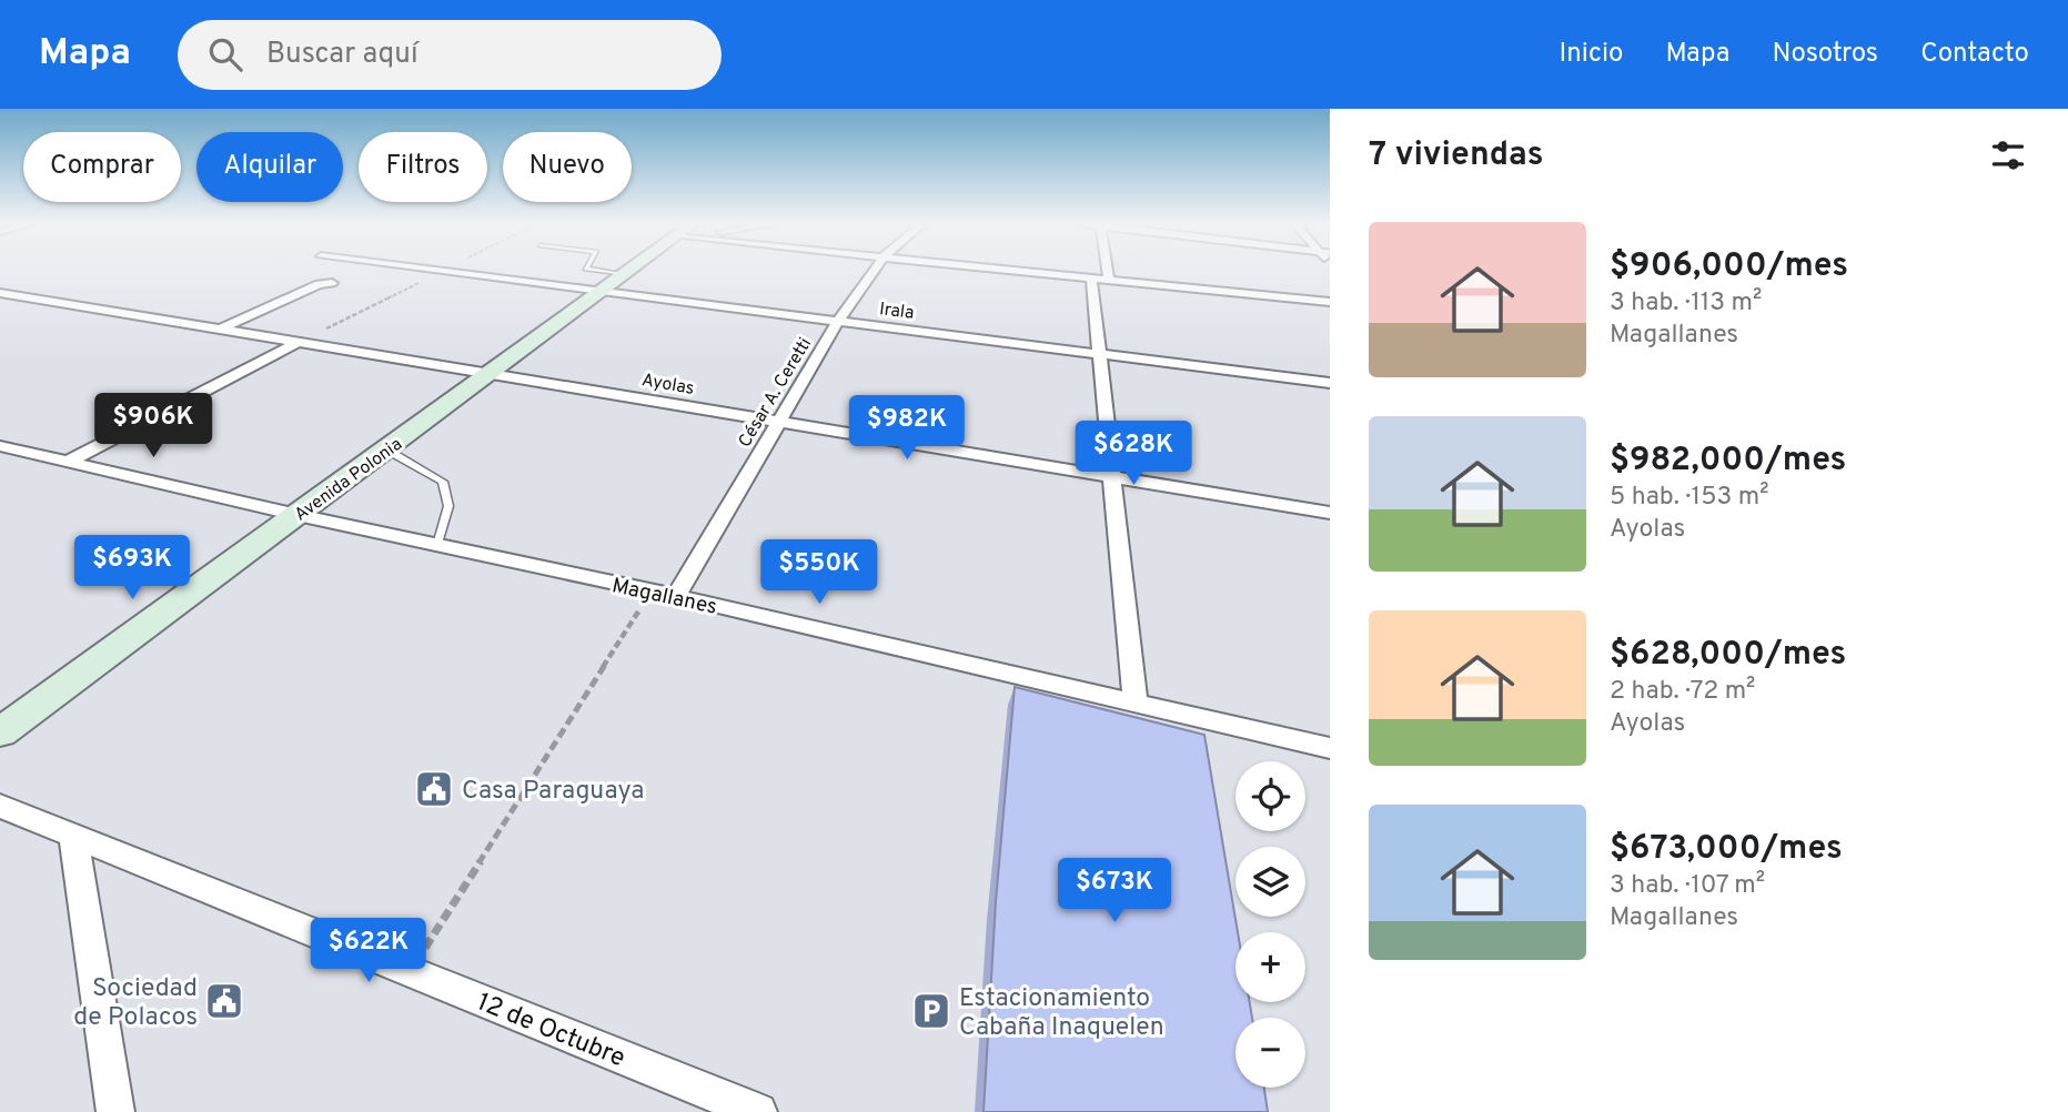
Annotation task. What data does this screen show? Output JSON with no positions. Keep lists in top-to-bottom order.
{
  "streets": {
    "main road": ["Avenida Polonia"],
    "street": [
      "Irala",
      "Ayolas",
      "César A. Ceretti",
      "Magallanes",
      "12 de Octubre"
    ]
  },
  "crossings": [
    ["Irala", "César A. Ceretti"],
    ["Irala", "Avenida Polonia"],
    ["Ayolas", "César A. Ceretti"],
    ["Ayolas", "Avenida Polonia"],
    ["César A. Ceretti", "Magallanes"],
    ["Avenida Polonia", "Magallanes"]
  ],
  "places": {
    "public building": ["Casa Paraguaya", "Sociedad de Polacos"],
    "parking": ["Estacionamiento Cabaña Inaquelen"]
  },
  "page": {
    "header": "Mapa",
    "search": "Buscar aquí",
    "nav": [
      "Inicio",
      "Mapa",
      "Nosotros",
      "Contacto"
    ],
    "heading": "7 viviendas",
    "chip": [
      "Comprar",
      "Alquilar",
      "Filtros",
      "Nuevo"
    ],
    "list": [
      {
        "name": "$906,000/mes",
        "note": "3 hab. · 113 m² · Magallanes"
      },
      {
        "name": "$982,000/mes",
        "note": "5 hab. · 153 m² · Ayolas"
      },
      {
        "name": "$628,000/mes",
        "note": "2 hab. · 72 m² · Ayolas"
      },
      {
        "name": "$673,000/mes",
        "note": "3 hab. · 107 m² · Magallanes"
      }
    ],
    "price": [
      "$906K",
      "$982K",
      "$628K",
      "$693K",
      "$550K",
      "$673K",
      "$622K"
    ],
    "map_buttons": ["+", "−"]
  }
}
